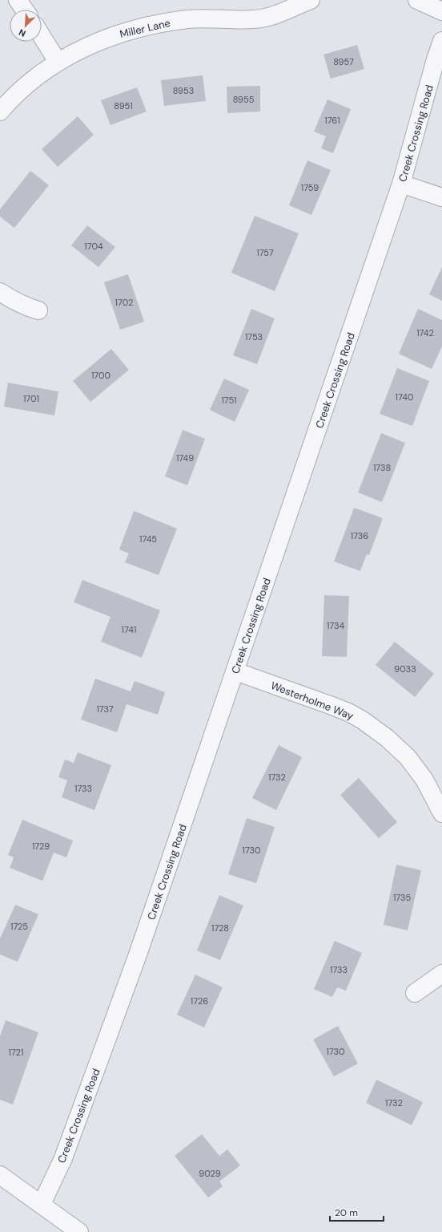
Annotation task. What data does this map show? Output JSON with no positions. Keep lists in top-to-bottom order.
{
  "streets": {
    "street": ["Miller Lane", "Creek Crossing Road", "Westerholme Way"]
  },
  "crossings": [
    ["Creek Crossing Road", "Westerholme Way"]
  ],
  "house_numbers": [
    "8957",
    "8953",
    "8955",
    "8951",
    "1761",
    "1759",
    "1704",
    "1757",
    "1702",
    "1742",
    "1753",
    "1700",
    "1740",
    "1701",
    "1751",
    "1749",
    "1738",
    "1736",
    "1745",
    "1734",
    "1741",
    "9033",
    "1737",
    "1732",
    "1733",
    "1729",
    "1730",
    "1735",
    "1725",
    "1728",
    "1733",
    "1726",
    "1730",
    "1721",
    "1732",
    "9029"
  ],
  "scale_bar": "20 m",
  "north": "bottom left"
}
